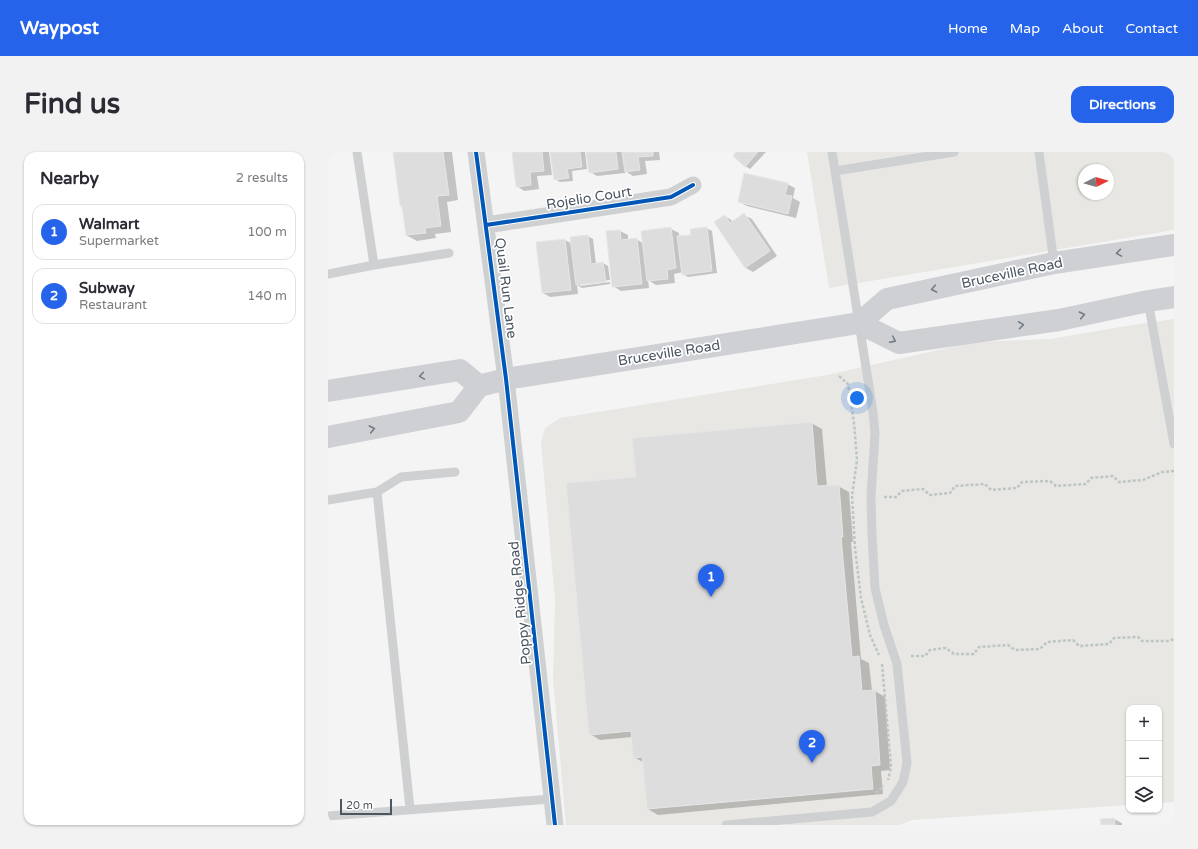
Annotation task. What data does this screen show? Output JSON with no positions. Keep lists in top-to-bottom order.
{
  "streets": {
    "main road": ["Bruceville Road"],
    "street": ["Rojelio Court", "Quail Run Lane", "Poppy Ridge Road"]
  },
  "crossings": [
    ["Rojelio Court", "Quail Run Lane"],
    ["Bruceville Road", "Quail Run Lane"],
    ["Bruceville Road", "Poppy Ridge Road"],
    ["Quail Run Lane", "Poppy Ridge Road"]
  ],
  "scale_bar": "20 m",
  "north": "right",
  "page": {
    "header": "Waypost",
    "nav": [
      "Home",
      "Map",
      "About",
      "Contact"
    ],
    "buttons": "Directions",
    "title": "Find us",
    "heading": ["Nearby", "2 results"],
    "list": [
      {
        "mark": "1",
        "name": "Walmart",
        "note": "Supermarket",
        "value": "100 m"
      },
      {
        "mark": "2",
        "name": "Subway",
        "note": "Restaurant",
        "value": "140 m"
      }
    ],
    "pins": ["1", "2"],
    "map_buttons": ["+", "−"],
    "scale": "20 m"
  }
}
